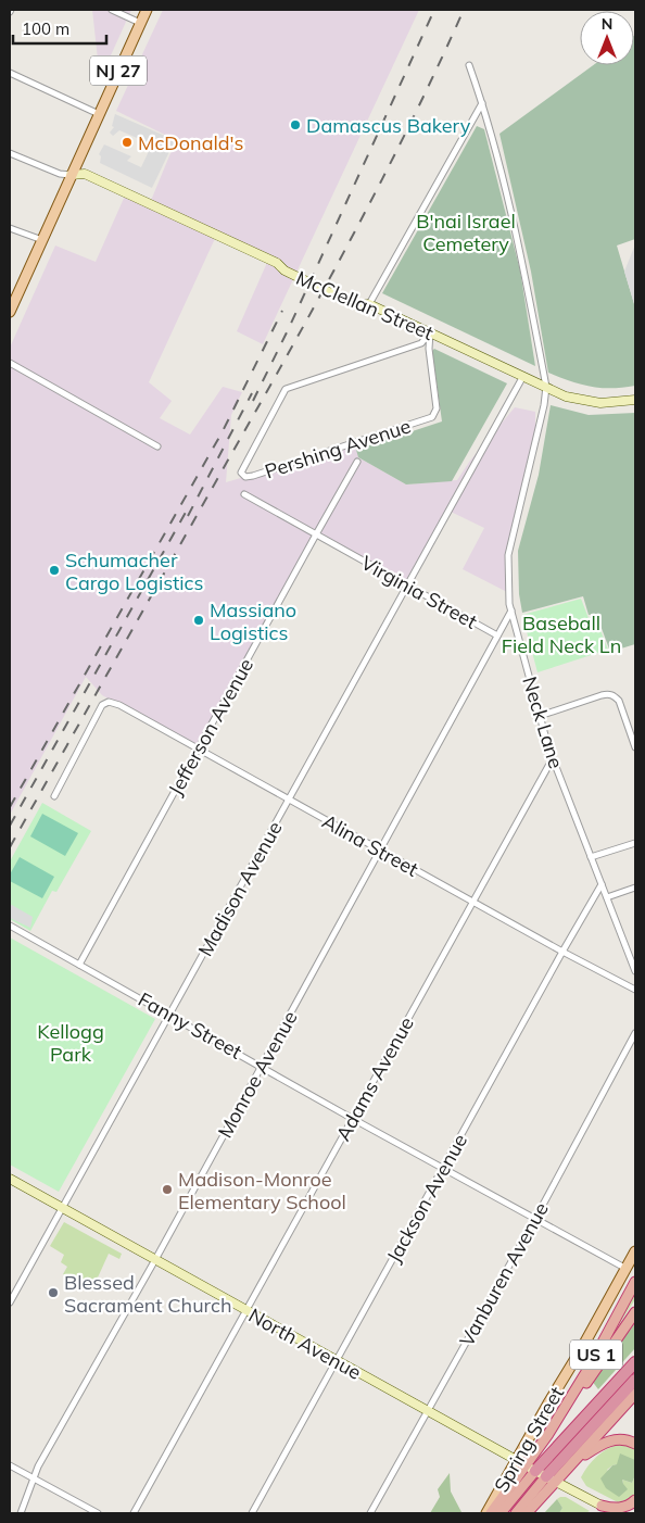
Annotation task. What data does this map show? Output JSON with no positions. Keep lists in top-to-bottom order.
{
  "streets": {
    "highway": ["US 1"],
    "main road": [
      "NJ 27",
      "McClellan Street",
      "North Avenue",
      "Spring Street"
    ],
    "street": [
      "Pershing Avenue",
      "Virginia Street",
      "Neck Lane",
      "Jefferson Avenue",
      "Alina Street",
      "Madison Avenue",
      "Fanny Street",
      "Monroe Avenue",
      "Adams Avenue",
      "Jackson Avenue",
      "Vanburen Avenue"
    ]
  },
  "crossings": [
    ["NJ 27", "McClellan Street"],
    ["McClellan Street", "Pershing Avenue"],
    ["McClellan Street", "Neck Lane"],
    ["McClellan Street", "Madison Avenue"],
    ["Virginia Street", "Neck Lane"],
    ["Virginia Street", "Jefferson Avenue"],
    ["Virginia Street", "Madison Avenue"],
    ["Virginia Street", "Monroe Avenue"],
    ["Neck Lane", "Adams Avenue"],
    ["Neck Lane", "Jackson Avenue"],
    ["Jefferson Avenue", "Alina Street"],
    ["Jefferson Avenue", "Fanny Street"],
    ["Alina Street", "Madison Avenue"],
    ["Alina Street", "Monroe Avenue"],
    ["Alina Street", "Adams Avenue"],
    ["Alina Street", "Jackson Avenue"],
    ["Madison Avenue", "Fanny Street"],
    ["Madison Avenue", "North Avenue"],
    ["Fanny Street", "Monroe Avenue"],
    ["Fanny Street", "Adams Avenue"],
    ["Fanny Street", "Jackson Avenue"],
    ["Fanny Street", "Vanburen Avenue"],
    ["Fanny Street", "Spring Street"],
    ["Monroe Avenue", "North Avenue"],
    ["Adams Avenue", "North Avenue"],
    ["Jackson Avenue", "North Avenue"],
    ["Vanburen Avenue", "North Avenue"],
    ["North Avenue", "US 1"],
    ["North Avenue", "Spring Street"]
  ],
  "parks": ["B'nai Israel Cemetery", "Baseball Field Neck Ln", "Kellogg Park"],
  "places": [
    "Damascus Bakery",
    "McDonald's",
    "Schumacher Cargo Logistics",
    "Massiano Logistics",
    "Madison-Monroe Elementary School",
    "Blessed Sacrament Church"
  ],
  "scale_bar": "100 m",
  "north": "top"
}
